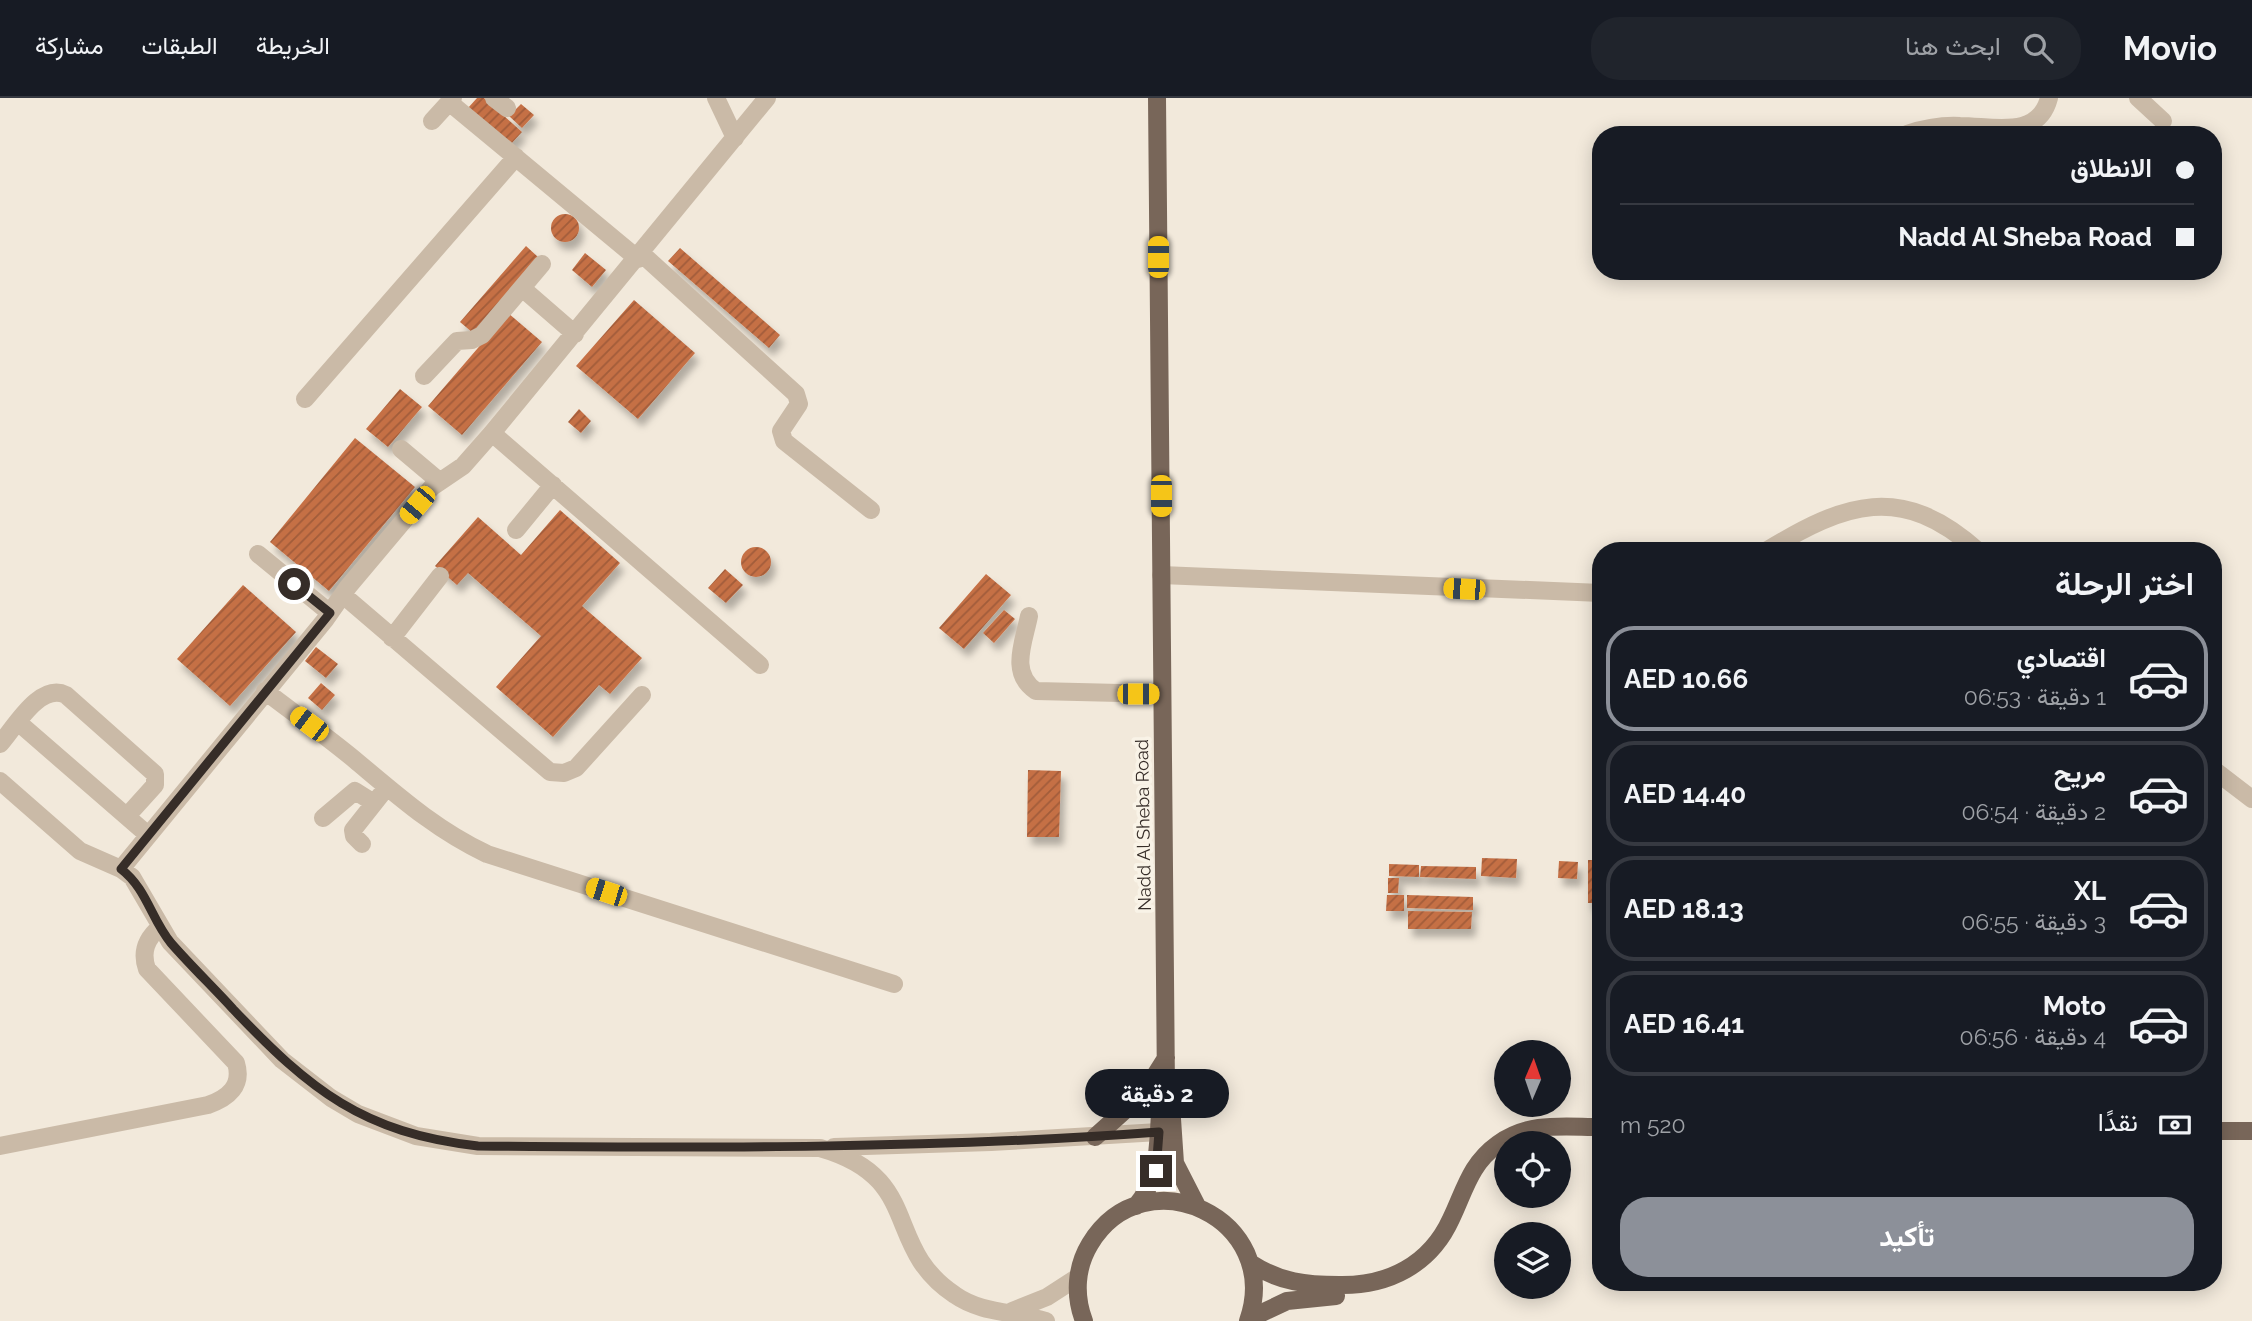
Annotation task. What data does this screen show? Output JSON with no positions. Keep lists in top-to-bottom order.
{
  "streets": {
    "main road": ["Nadd Al Sheba Road"]
  },
  "north": "top",
  "page": {
    "header": "Movio",
    "search": "ابحث هنا",
    "nav": ["الخريطة", "الطبقات", "مشاركة"],
    "banner": ["الانطلاق", "Nadd Al Sheba Road"],
    "heading": "اختر الرحلة",
    "list": [
      {
        "name": "اقتصادي",
        "note": "1 دقيقة · 06:53",
        "value": "AED 10.66"
      },
      {
        "name": "مريح",
        "note": "2 دقيقة · 06:54",
        "value": "AED 14.40"
      },
      {
        "name": "XL",
        "note": "3 دقيقة · 06:55",
        "value": "AED 18.13"
      },
      {
        "name": "Moto",
        "note": "4 دقيقة · 06:56",
        "value": "AED 16.41"
      }
    ],
    "bubble": "2 دقيقة",
    "pay": ["نقدًا", "520 m"],
    "buttons": "تأكيد"
  }
}
